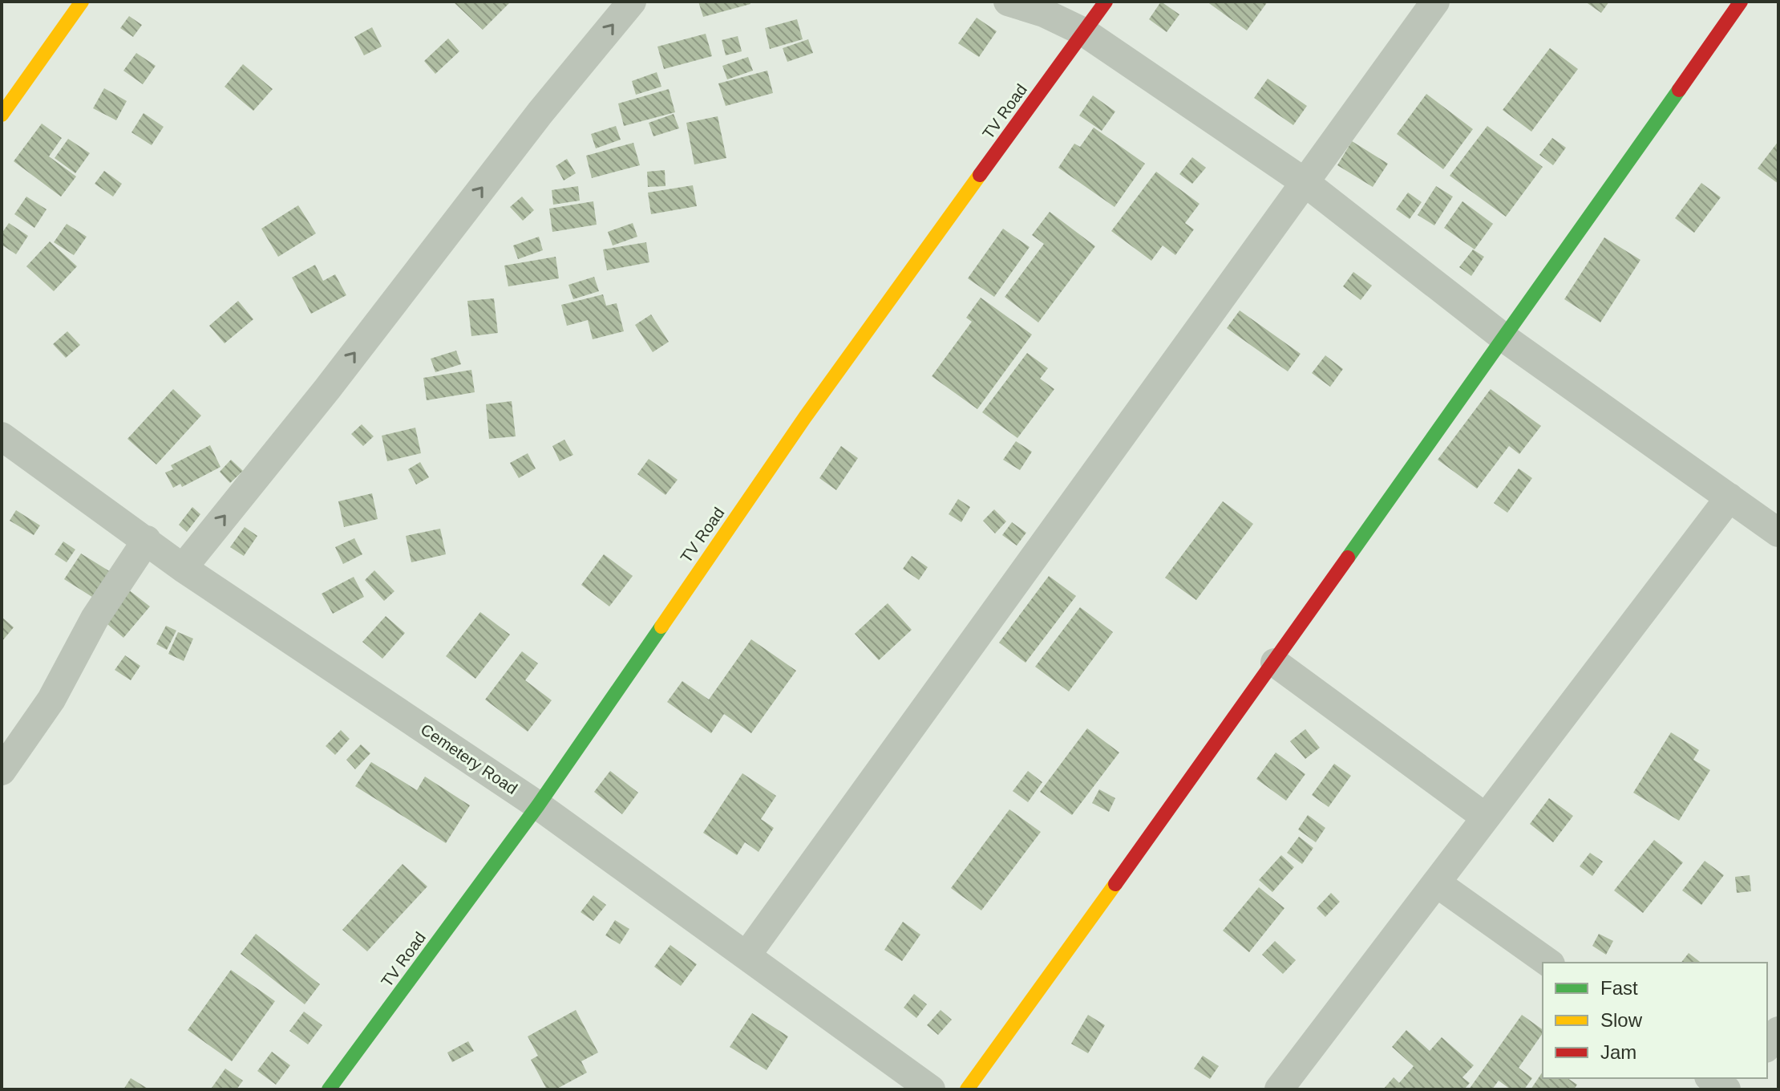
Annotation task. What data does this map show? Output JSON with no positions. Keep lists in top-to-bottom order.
{
  "streets": {
    "street": ["TV Road", "Cemetery Road"]
  },
  "crossings": [
    ["TV Road", "Cemetery Road"]
  ],
  "legend": ["Fast", "Slow", "Jam"]
}
